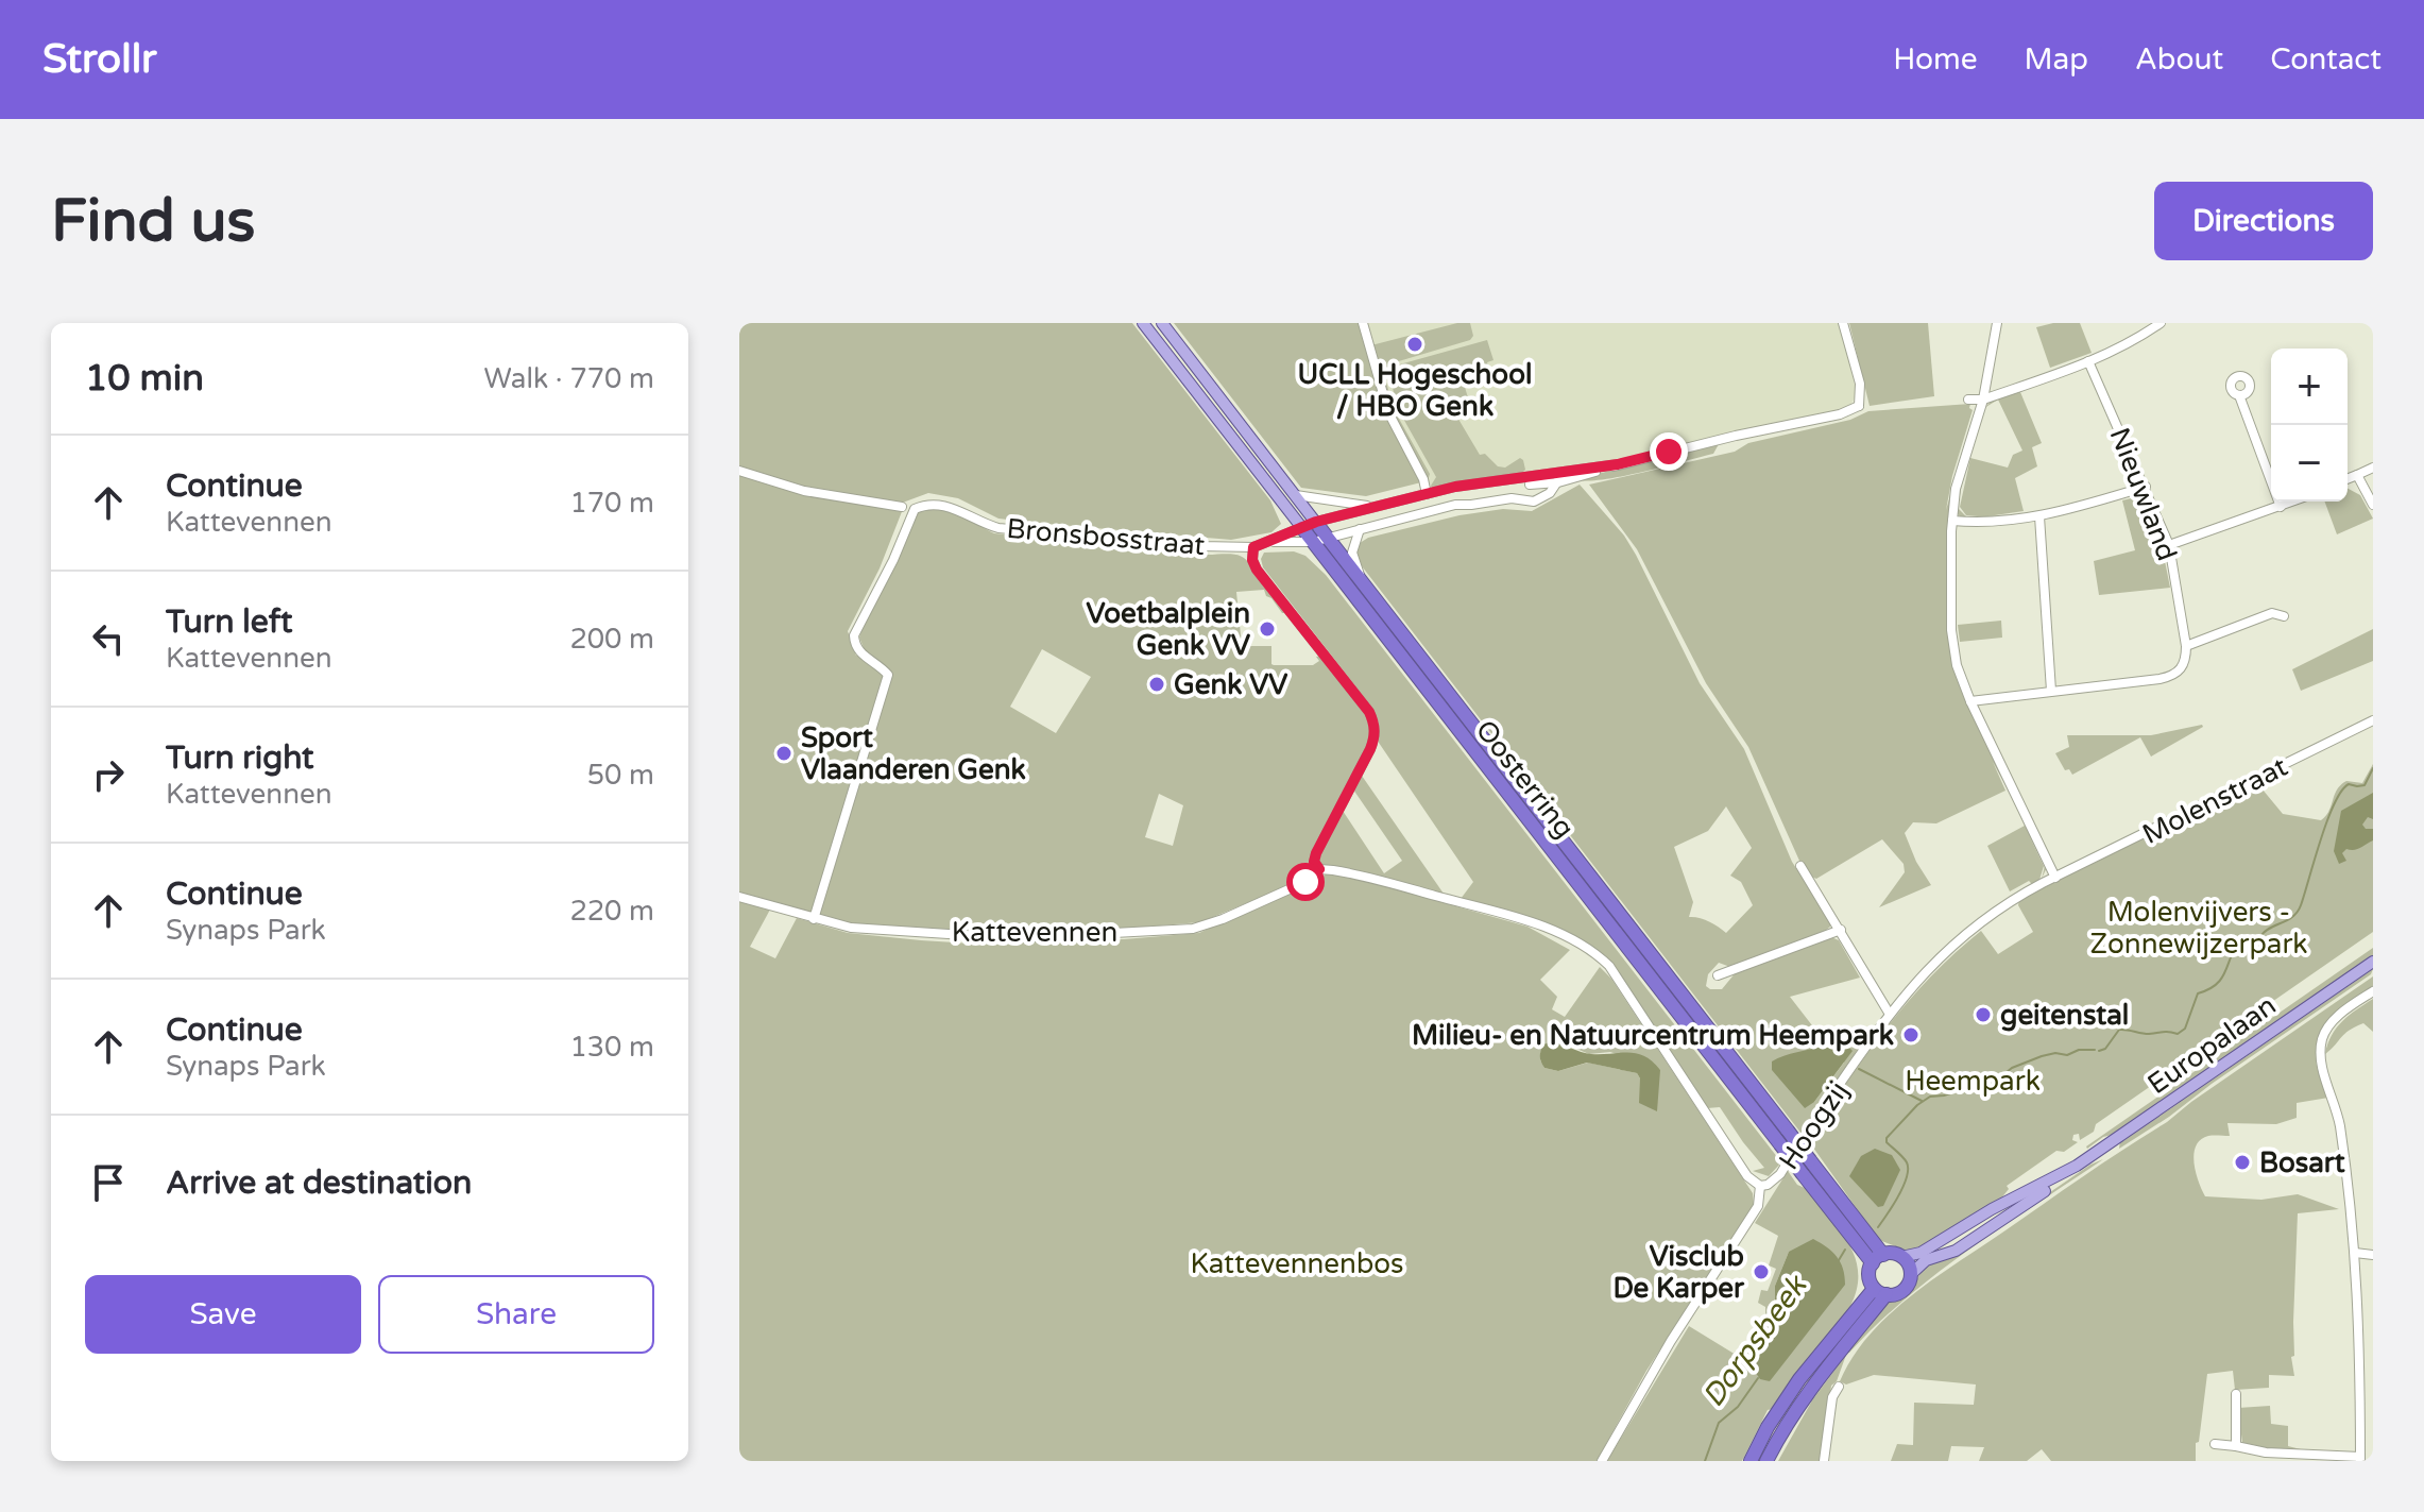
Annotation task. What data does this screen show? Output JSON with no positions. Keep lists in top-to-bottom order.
{
  "streets": {
    "highway": ["Oosterring", "Europalaan"],
    "street": [
      "Nieuwland",
      "Bronsbosstraat",
      "Molenstraat",
      "Kattevennen",
      "Hoogzij"
    ]
  },
  "crossings": [
    ["Bronsbosstraat", "Kattevennen"],
    ["Oosterring", "Europalaan"],
    ["Molenstraat", "Hoogzij"]
  ],
  "water": ["Dorpsbeek"],
  "parks": ["Molenvijvers - Zonnewijzerpark", "Heempark", "Kattevennenbos"],
  "places": [
    "UCLL Hogeschool / HBO Genk",
    "Voetbalplein Genk VV",
    "Genk VV",
    "Sport Vlaanderen Genk",
    "geitenstal",
    "Milieu- en Natuurcentrum Heempark",
    "Bosart",
    "Visclub De Karper"
  ],
  "page": {
    "header": "Strollr",
    "nav": [
      "Home",
      "Map",
      "About",
      "Contact"
    ],
    "buttons": [
      "Directions",
      ["Save", "Share"]
    ],
    "title": "Find us",
    "heading": ["10 min", "Walk · 770 m"],
    "map_buttons": ["+", "−"],
    "list": [
      ["Continue", "Kattevennen", "170 m"],
      ["Turn left", "Kattevennen", "200 m"],
      ["Turn right", "Kattevennen", "50 m"],
      ["Continue", "Synaps Park", "220 m"],
      ["Continue", "Synaps Park", "130 m"],
      "Arrive at destination"
    ]
  }
}
